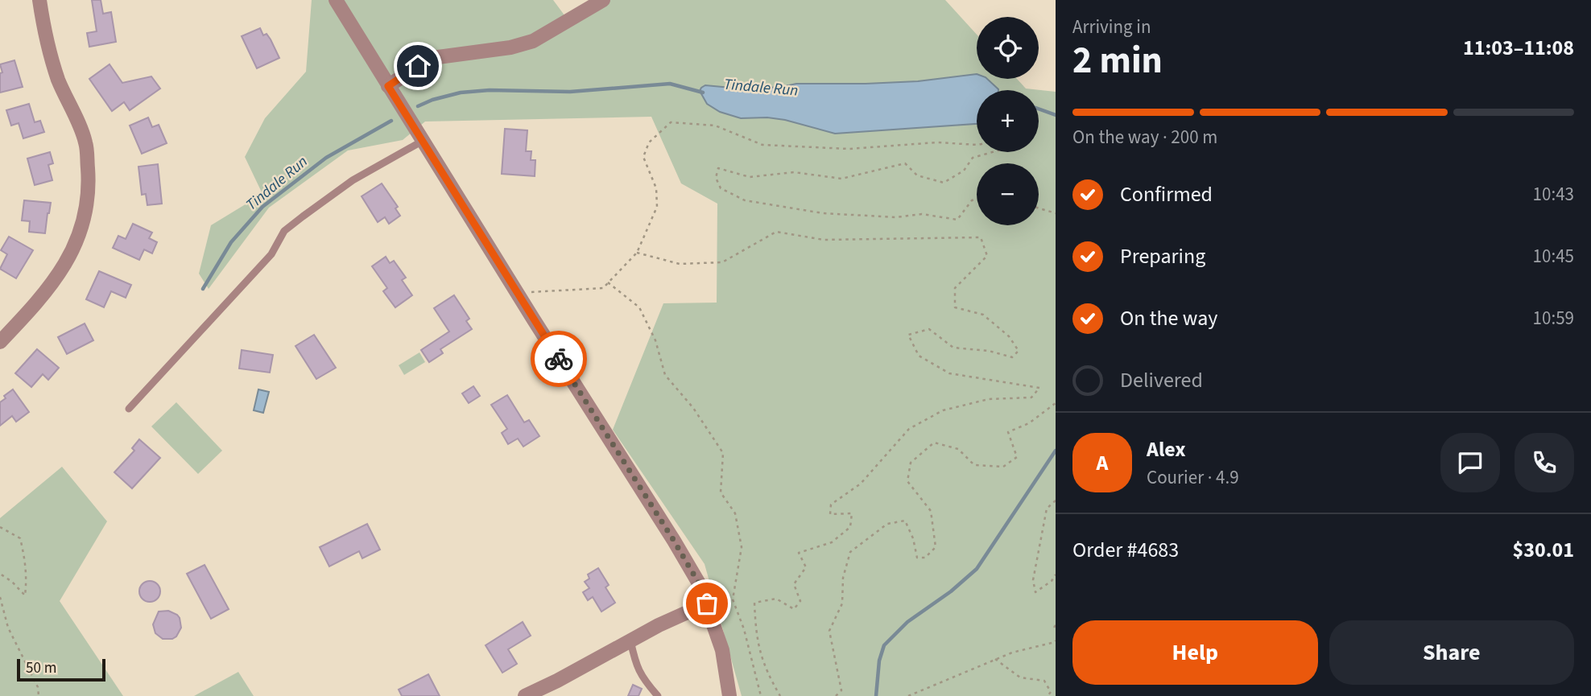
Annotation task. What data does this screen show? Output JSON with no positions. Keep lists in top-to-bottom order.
{
  "water": ["Tindale Run"],
  "scale_bar": "50 m",
  "page": {
    "heading": ["2 min", "Arriving in", "11:03–11:08"],
    "panel": [
      "Alex",
      "Courier · 4.9",
      "Order #4683",
      "$30.01"
    ],
    "map_buttons": ["+", "−"],
    "bar": "On the way · 200 m",
    "list": [
      ["Confirmed", "10:43"],
      ["Preparing", "10:45"],
      ["On the way", "10:59"],
      "Delivered"
    ],
    "round": "A",
    "buttons": ["Help", "Share"],
    "scale": "50 m"
  }
}
